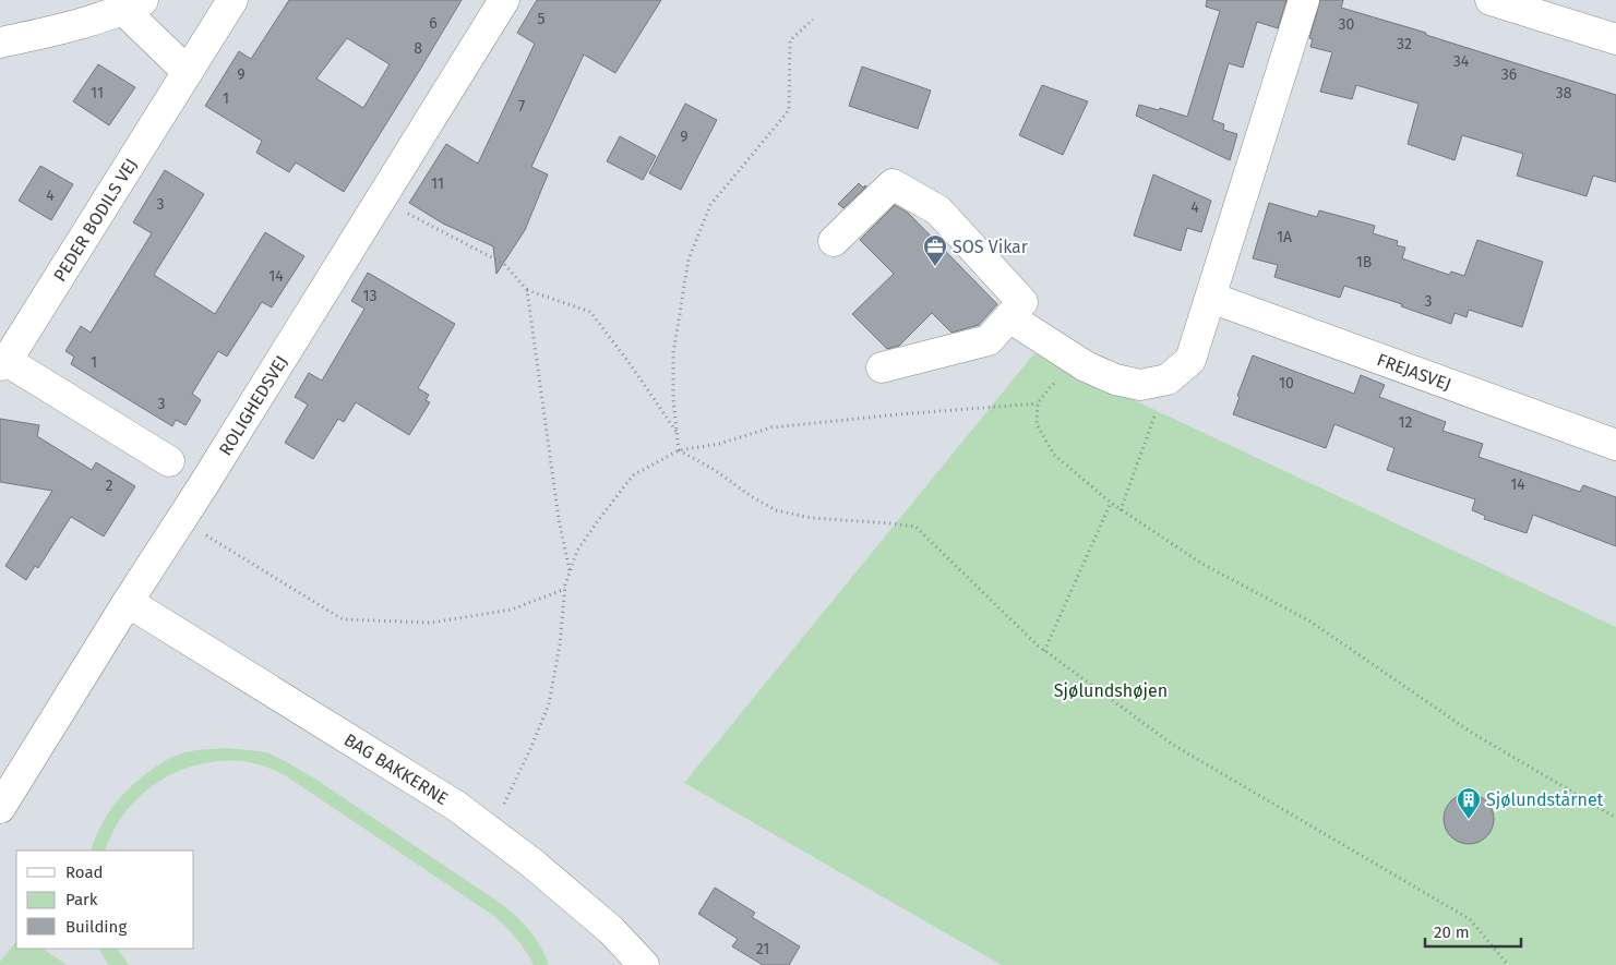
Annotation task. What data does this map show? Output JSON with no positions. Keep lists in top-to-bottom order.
{
  "streets": {
    "street": [
      "PEDER BODILS VEJ",
      "FREJASVEJ",
      "ROLIGHEDSVEJ",
      "BAG BAKKERNE"
    ]
  },
  "crossings": [
    ["ROLIGHEDSVEJ", "BAG BAKKERNE"]
  ],
  "parks": ["Sjølundshøjen"],
  "places": {
    "office": ["SOS Vikar"],
    "building": ["Sjølundstårnet"]
  },
  "house_numbers": [
    "5",
    "6",
    "30",
    "32",
    "8",
    "34",
    "9",
    "36",
    "11",
    "38",
    "1",
    "7",
    "9",
    "11",
    "4",
    "3",
    "4",
    "1A",
    "1B",
    "14",
    "13",
    "3",
    "1",
    "10",
    "3",
    "12",
    "14",
    "2",
    "21"
  ],
  "legend": ["Road", "Park", "Building"],
  "scale_bar": "20 m"
}
